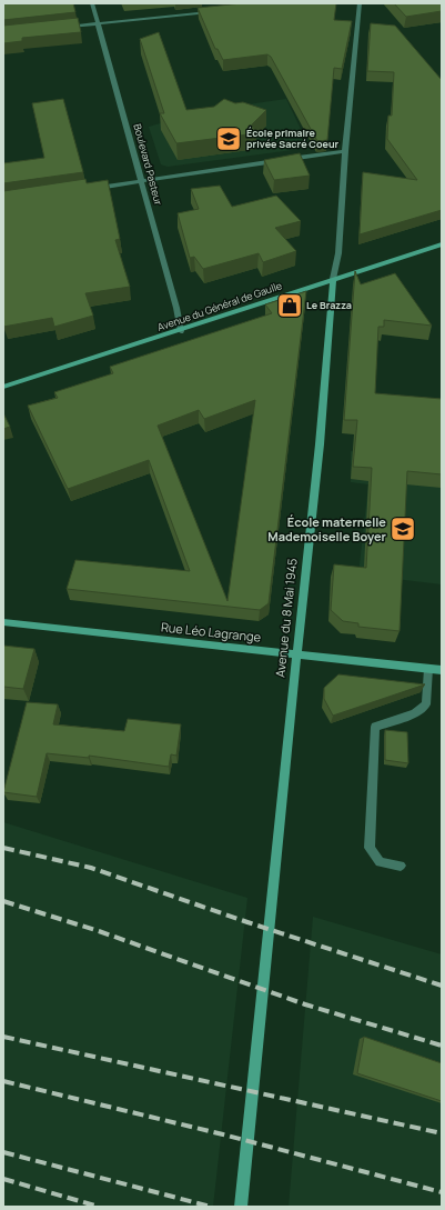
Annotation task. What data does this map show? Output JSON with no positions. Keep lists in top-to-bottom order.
{
  "streets": {
    "main road": ["Avenue du Général de Gaulle", "Avenue du 8 Mai 1945", "Rue Léo Lagrange"],
    "street": ["Boulevard Pasteur"]
  },
  "crossings": [
    ["Boulevard Pasteur", "Avenue du Général de Gaulle"],
    ["Avenue du Général de Gaulle", "Avenue du 8 Mai 1945"],
    ["Avenue du 8 Mai 1945", "Rue Léo Lagrange"]
  ],
  "places": {
    "school or university": ["École primaire privée Sacré Coeur", "École maternelle Mademoiselle Boyer"],
    "shop": ["Le Brazza"]
  }
}
